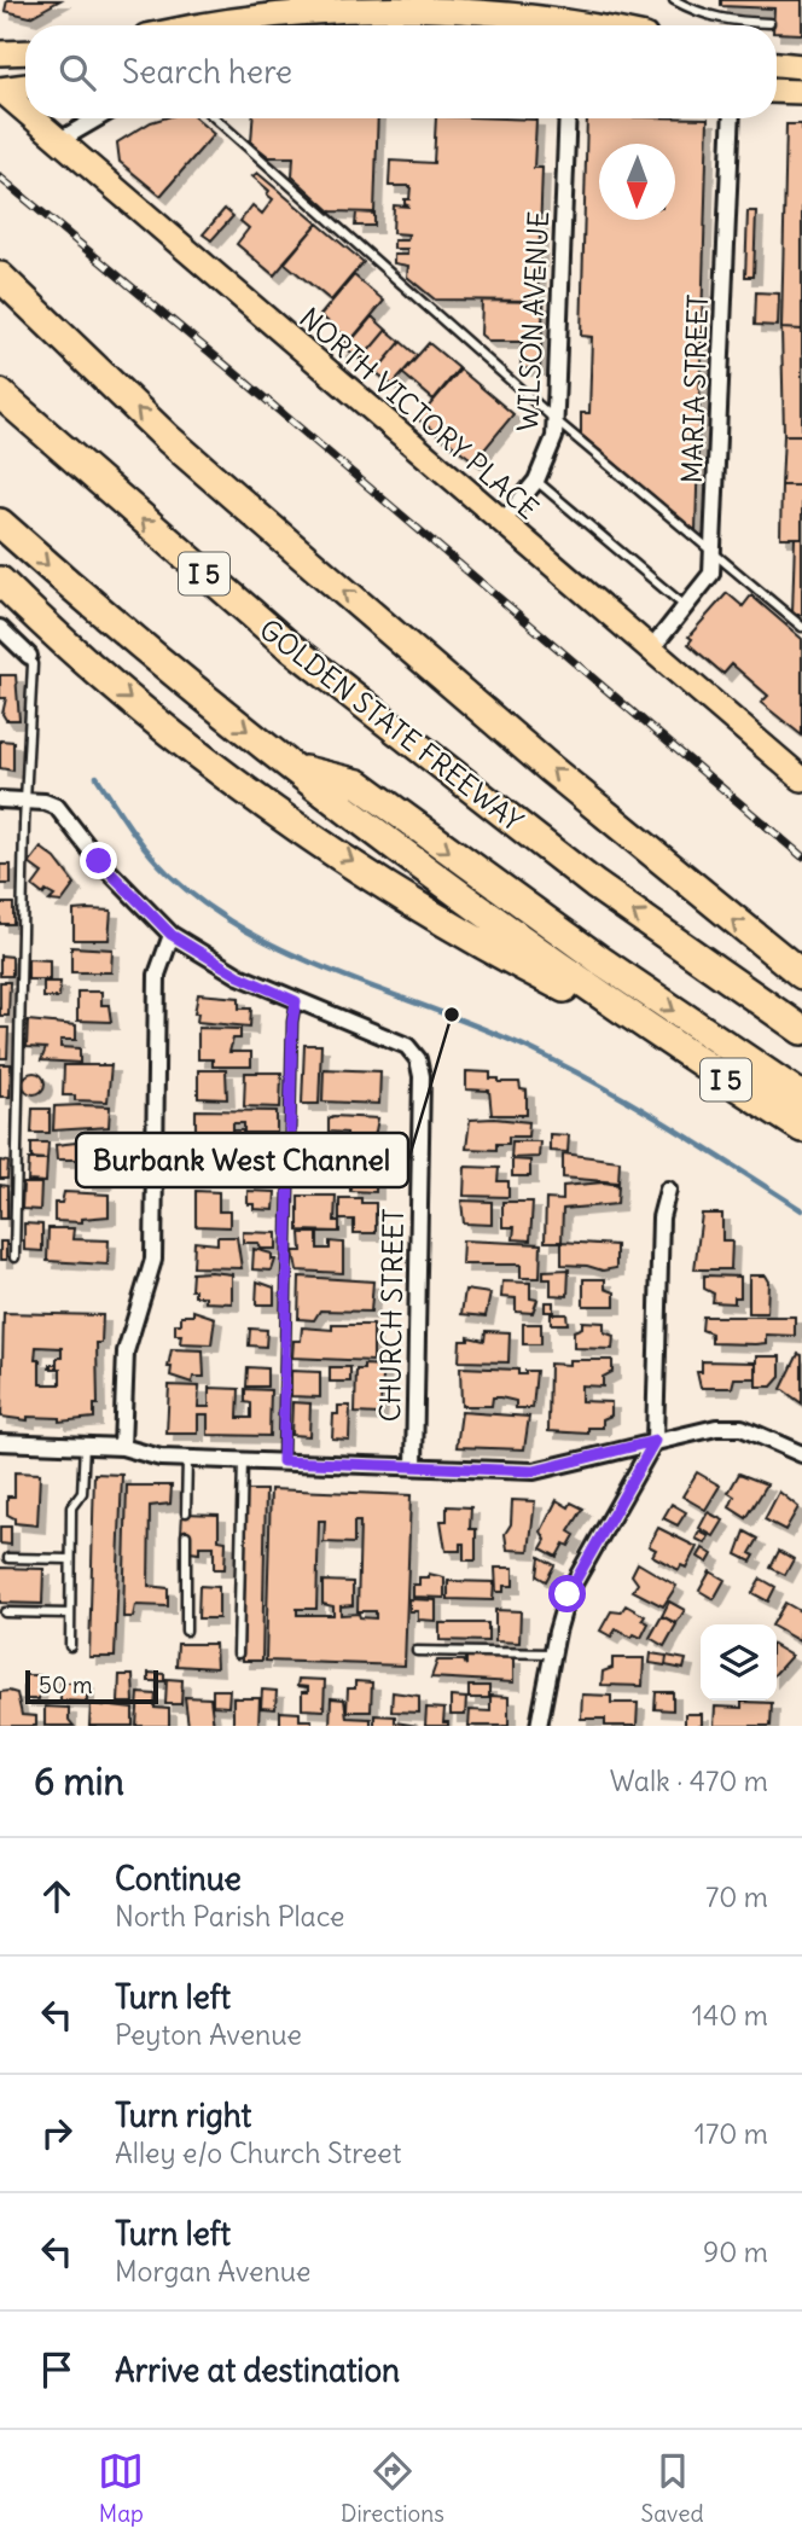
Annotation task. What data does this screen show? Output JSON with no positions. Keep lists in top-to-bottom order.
{
  "streets": {
    "highway": ["I 5", "GOLDEN STATE FREEWAY"],
    "main road": ["NORTH VICTORY PLACE"],
    "street": ["WILSON AVENUE", "MARIA STREET", "CHURCH STREET"]
  },
  "crossings": [
    ["WILSON AVENUE", "NORTH VICTORY PLACE"],
    ["MARIA STREET", "NORTH VICTORY PLACE"]
  ],
  "places": ["Burbank West Channel"],
  "scale_bar": "50 m",
  "north": "bottom",
  "page": {
    "search": "Search here",
    "scale": "50 m",
    "heading": ["6 min", "Walk · 470 m"],
    "list": [
      ["Continue", "North Parish Place", "70 m"],
      ["Turn left", "Peyton Avenue", "140 m"],
      ["Turn right", "Alley e/o Church Street", "170 m"],
      ["Turn left", "Morgan Avenue", "90 m"],
      "Arrive at destination"
    ],
    "nav": ["Map", "Directions", "Saved"]
  }
}
